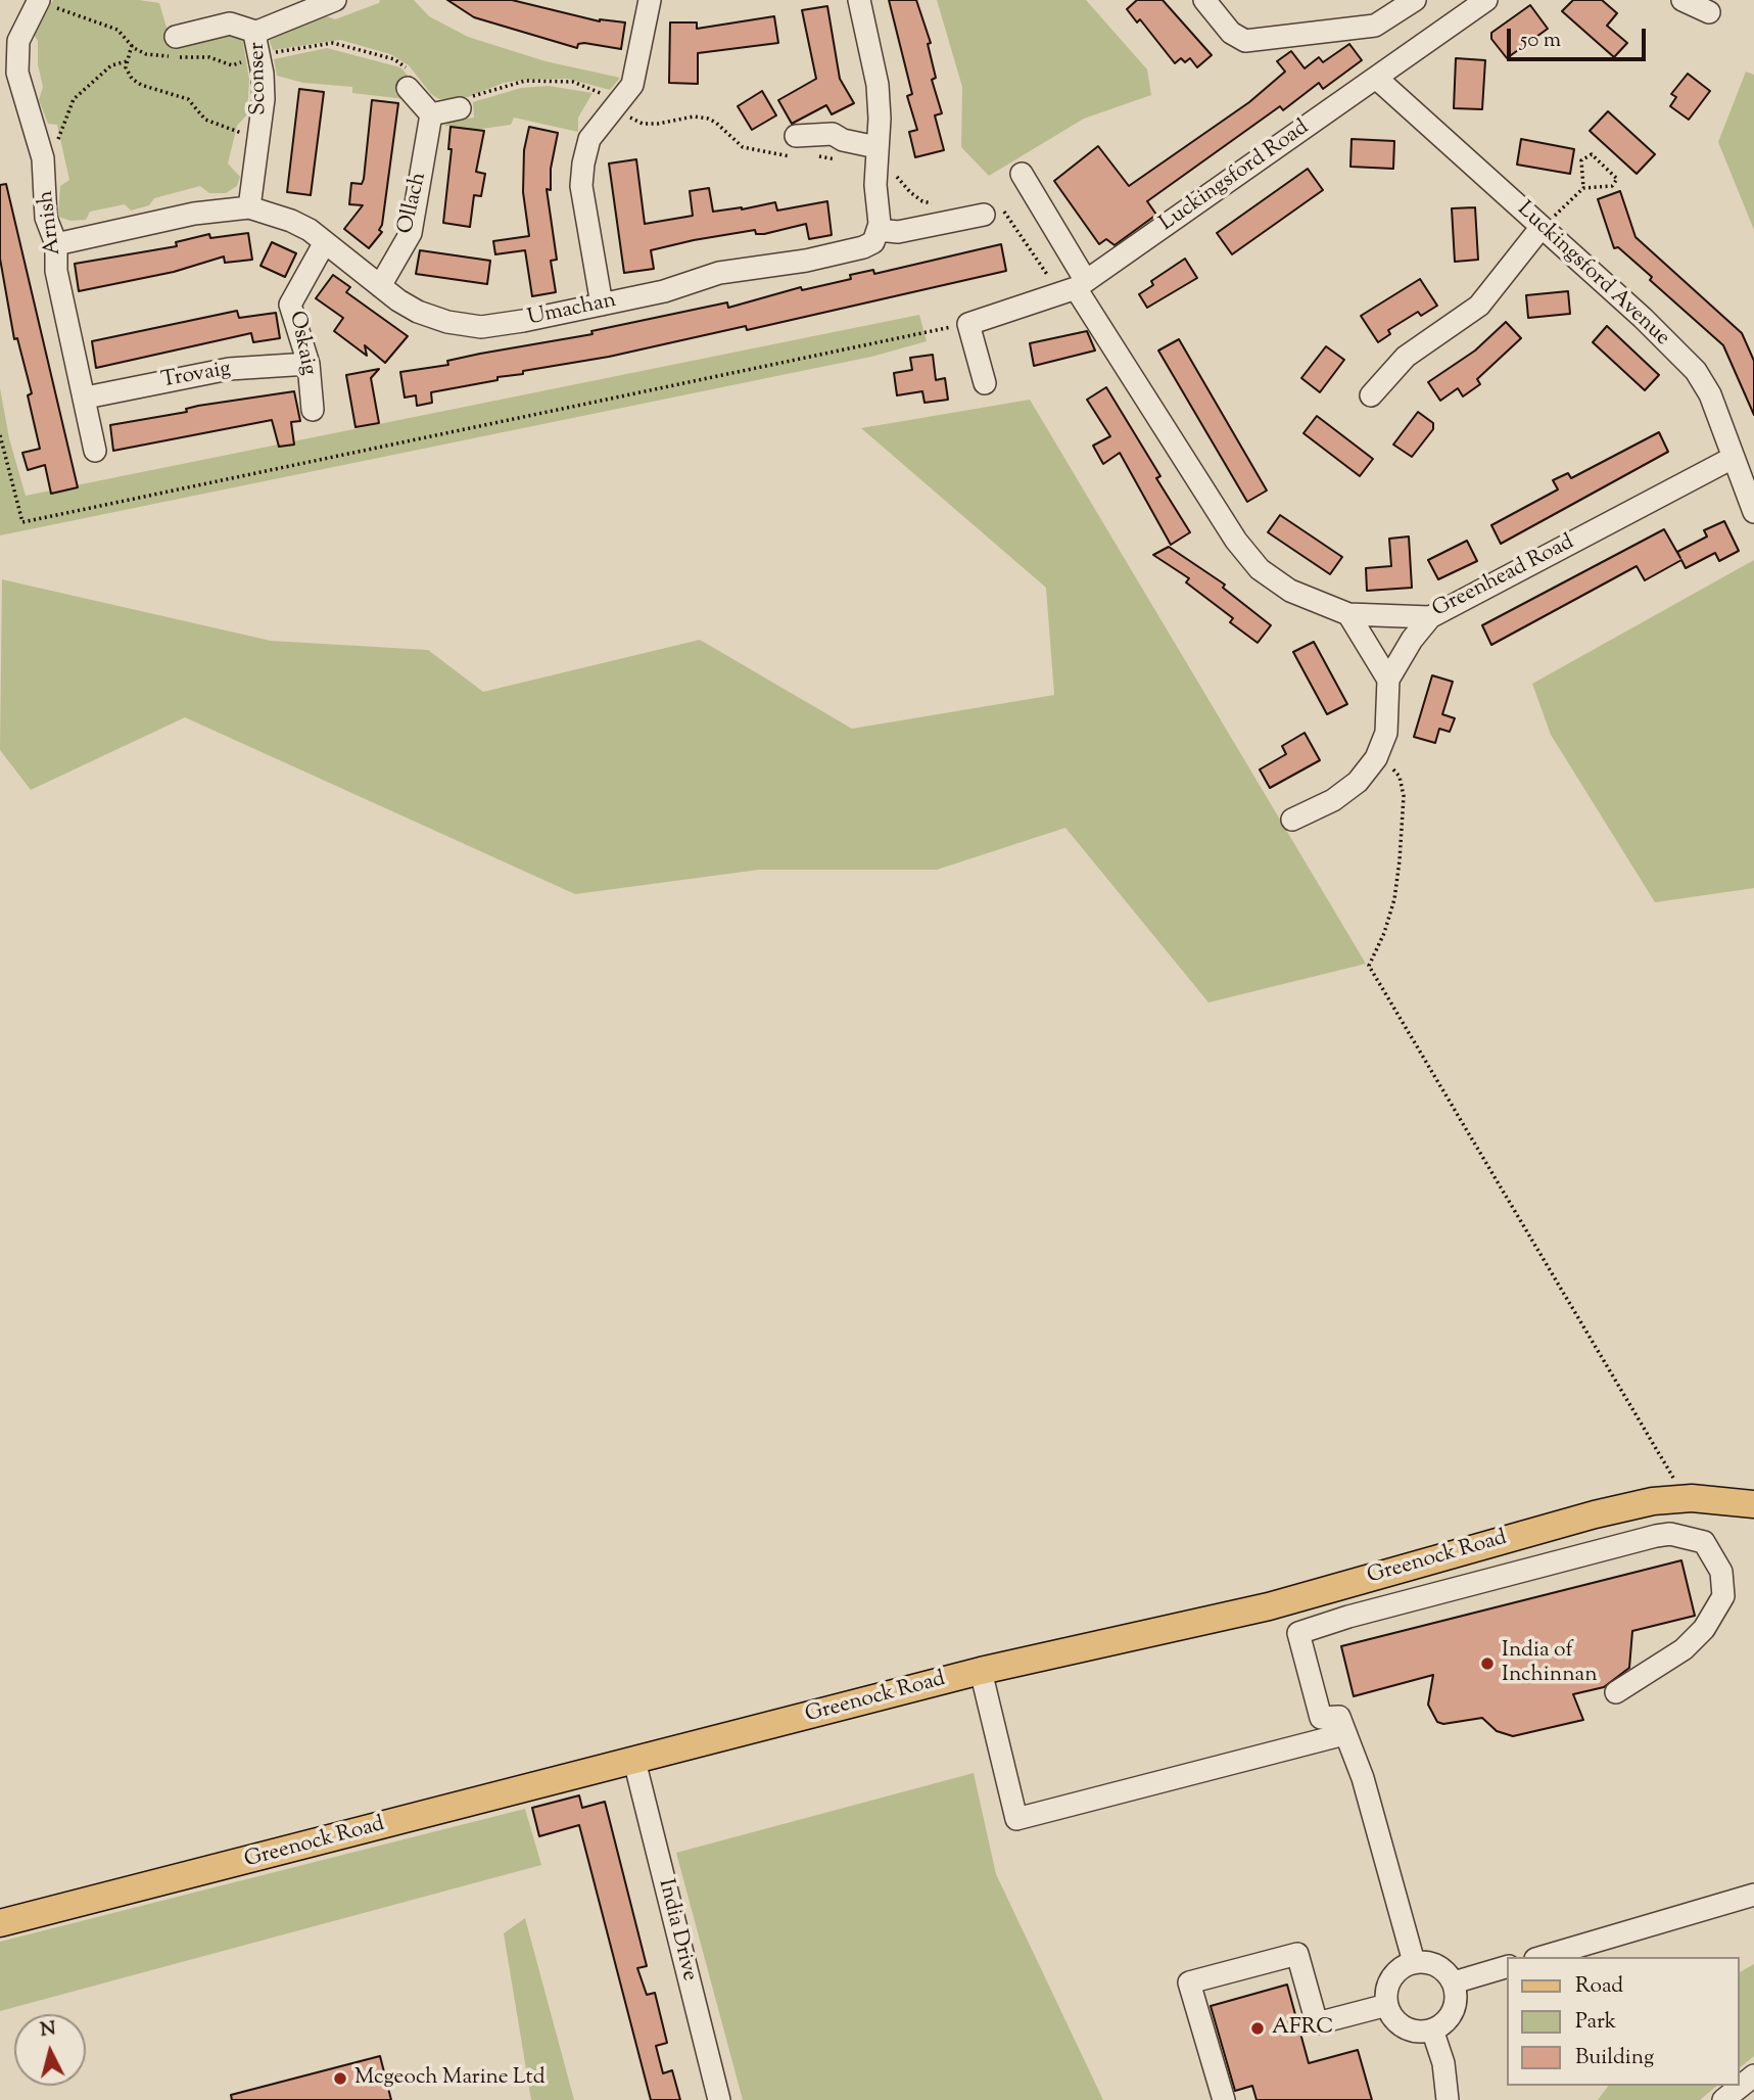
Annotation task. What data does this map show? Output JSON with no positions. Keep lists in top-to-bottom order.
{
  "streets": {
    "main road": ["Greenock Road"],
    "street": [
      "Sconser",
      "Luckingsford Road",
      "Ollach",
      "Arnish",
      "Luckingsford Avenue",
      "Umachan",
      "Oskaig",
      "Trovaig",
      "Greenhead Road",
      "India Drive"
    ]
  },
  "crossings": [
    ["Sconser", "Umachan"],
    ["Luckingsford Road", "Luckingsford Avenue"],
    ["Luckingsford Road", "Greenhead Road"],
    ["Ollach", "Umachan"],
    ["Arnish", "Umachan"],
    ["Arnish", "Trovaig"],
    ["Luckingsford Avenue", "Greenhead Road"],
    ["Umachan", "Oskaig"],
    ["Oskaig", "Trovaig"],
    ["Greenock Road", "India Drive"]
  ],
  "places": ["India of Inchinnan", "AFRC", "Mcgeoch Marine Ltd"],
  "legend": ["Road", "Park", "Building"],
  "scale_bar": "50 m",
  "north": "top"
}
